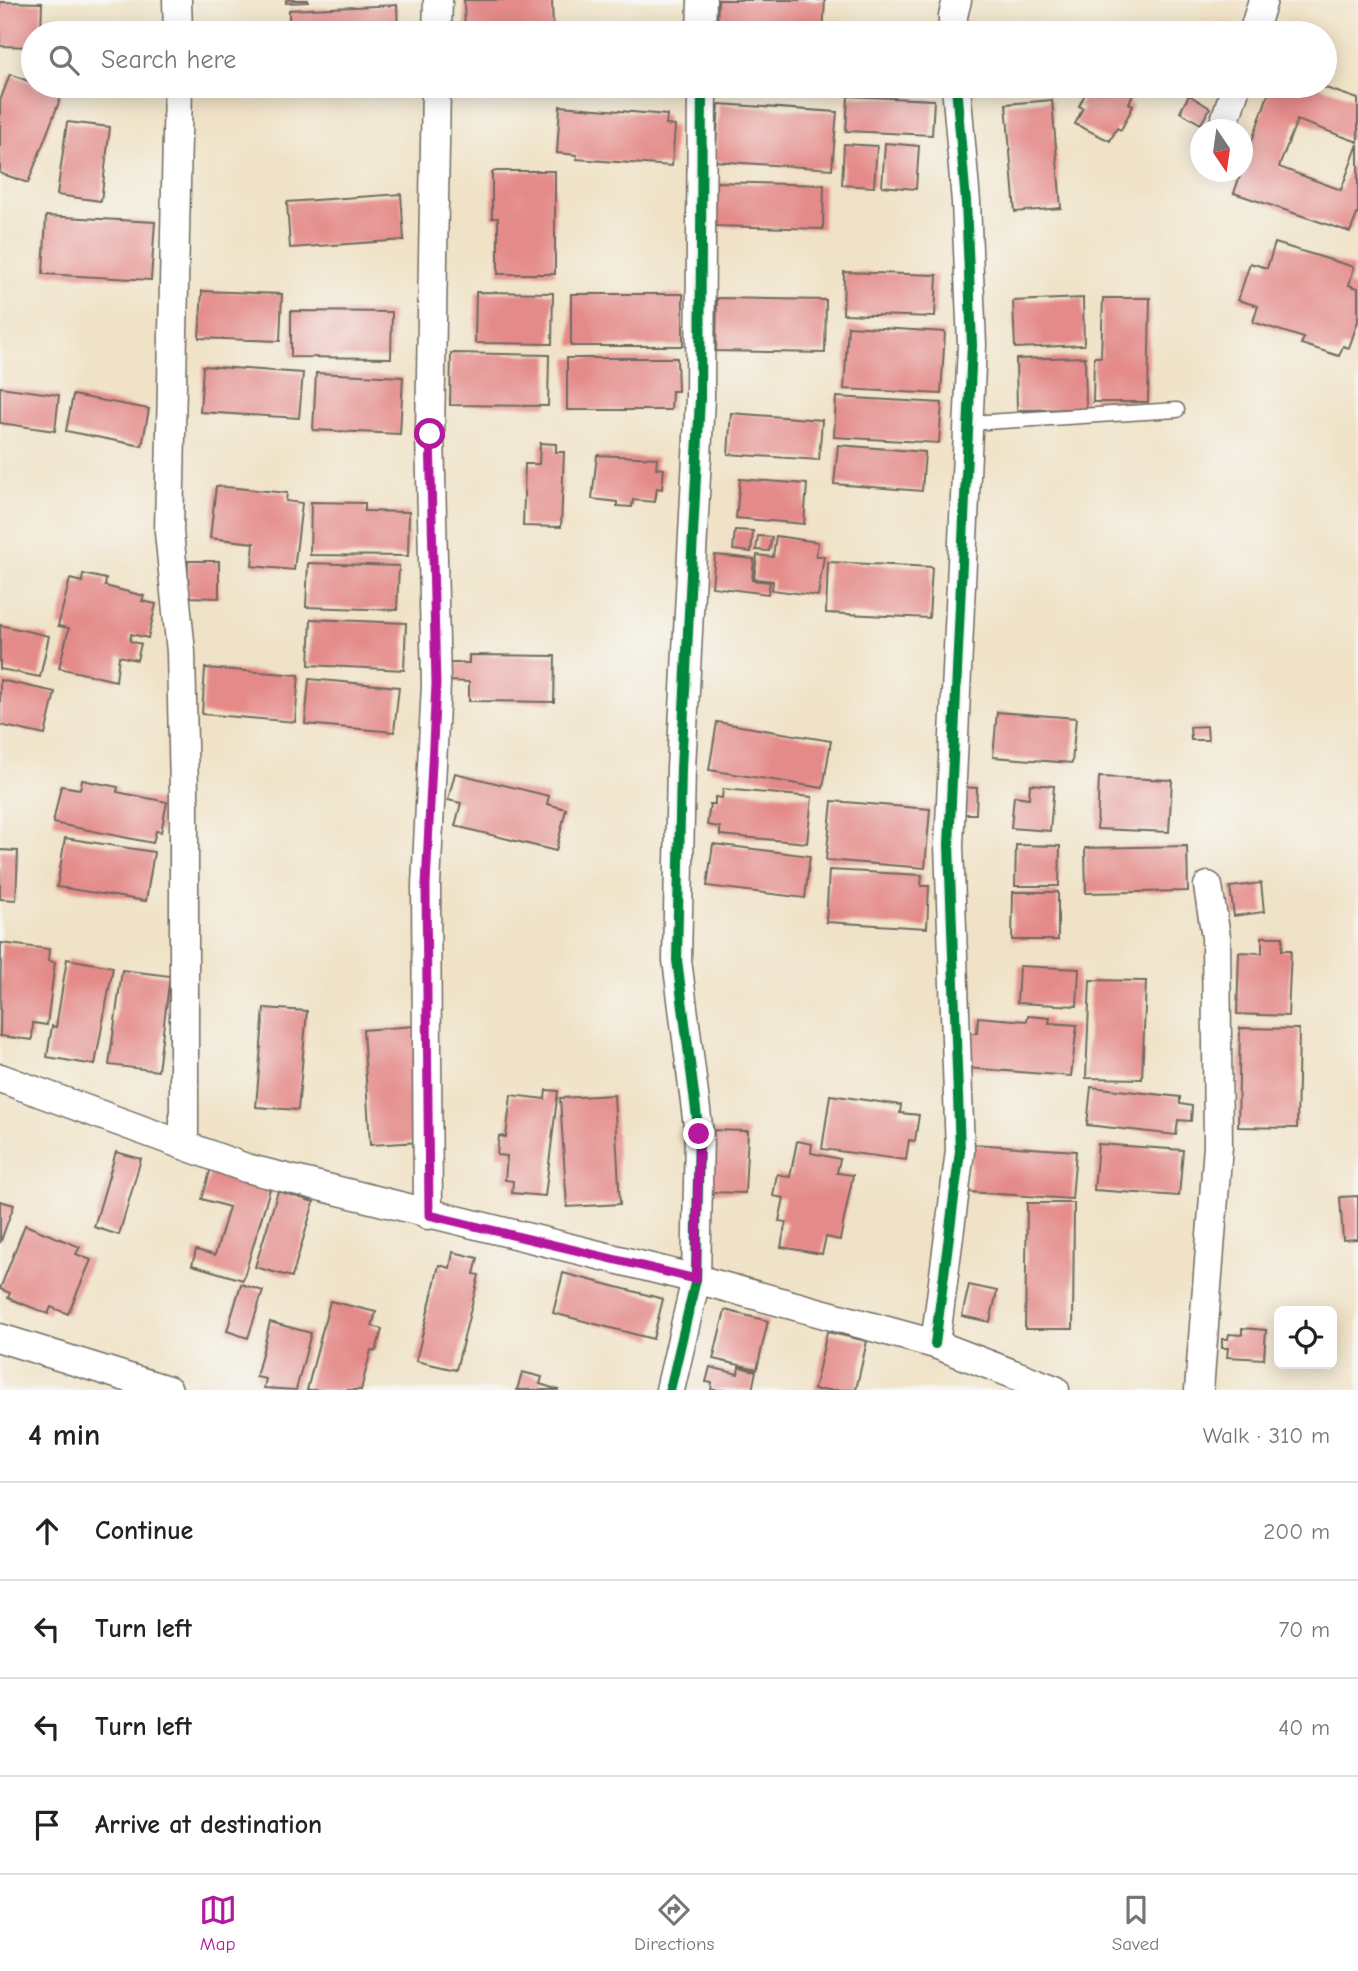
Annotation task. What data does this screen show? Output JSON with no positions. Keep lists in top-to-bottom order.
{
  "north": "bottom",
  "page": {
    "search": "Search here",
    "heading": ["4 min", "Walk · 310 m"],
    "list": [
      ["Continue", "200 m"],
      ["Turn left", "70 m"],
      ["Turn left", "40 m"],
      "Arrive at destination"
    ],
    "nav": ["Map", "Directions", "Saved"]
  }
}
